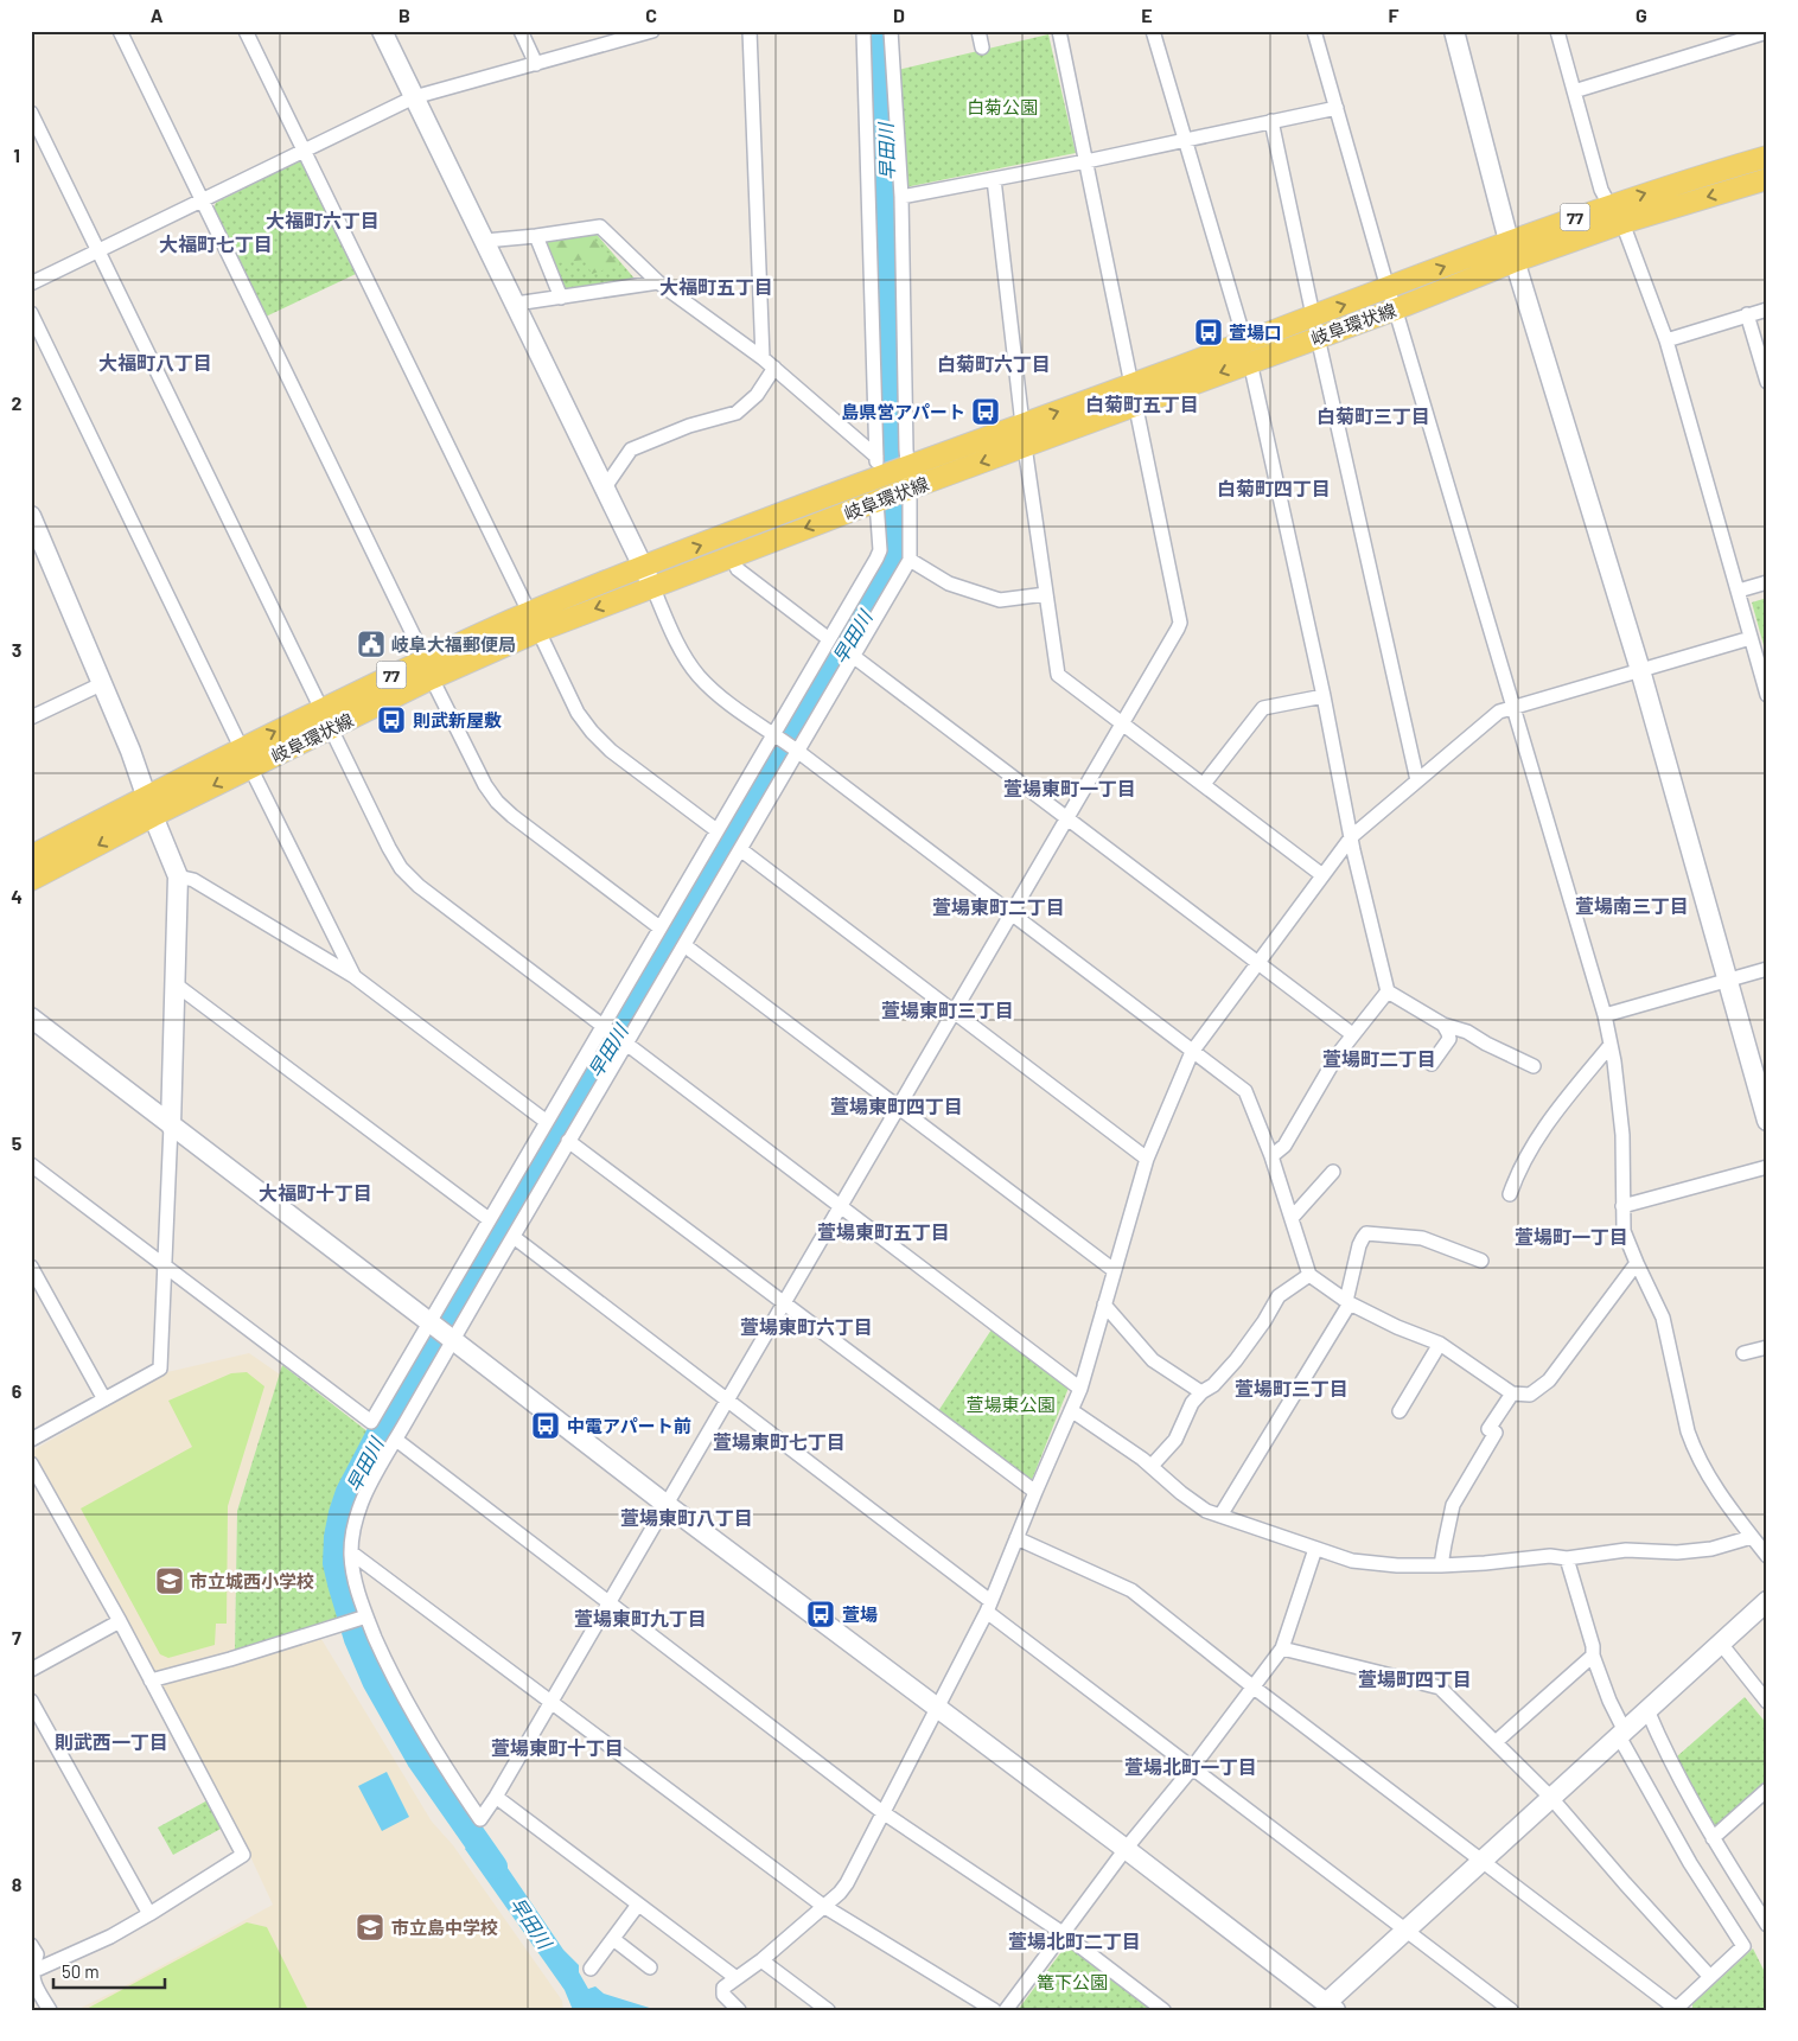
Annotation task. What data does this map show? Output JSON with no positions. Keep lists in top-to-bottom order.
{
  "streets": {
    "main road": ["77", "岐阜環状線"]
  },
  "districts": [
    "大福町六丁目",
    "大福町七丁目",
    "大福町五丁目",
    "大福町八丁目",
    "白菊町六丁目",
    "白菊町五丁目",
    "白菊町三丁目",
    "白菊町四丁目",
    "萱場東町一丁目",
    "萱場南三丁目",
    "萱場東町二丁目",
    "萱場東町三丁目",
    "萱場町二丁目",
    "萱場東町四丁目",
    "大福町十丁目",
    "萱場東町五丁目",
    "萱場町一丁目",
    "萱場東町六丁目",
    "萱場町三丁目",
    "萱場東町七丁目",
    "萱場東町八丁目",
    "萱場東町九丁目",
    "萱場町四丁目",
    "則武西一丁目",
    "萱場東町十丁目",
    "萱場北町一丁目",
    "萱場北町二丁目"
  ],
  "water": ["早田川"],
  "parks": ["白菊公園", "萱場東公園", "篭下公園"],
  "places": {
    "bus stop": [
      "萱場口",
      "島県営アパート",
      "則武新屋敷",
      "中電アパート前",
      "萱場"
    ],
    "public building": ["岐阜大福郵便局"],
    "school or university": ["市立城西小学校", "市立島中学校"]
  },
  "scale_bar": "50 m",
  "grid": {
    "columns": [
      "A",
      "B",
      "C",
      "D",
      "E",
      "F",
      "G"
    ],
    "rows": [
      "1",
      "2",
      "3",
      "4",
      "5",
      "6",
      "7",
      "8"
    ]
  }
}
